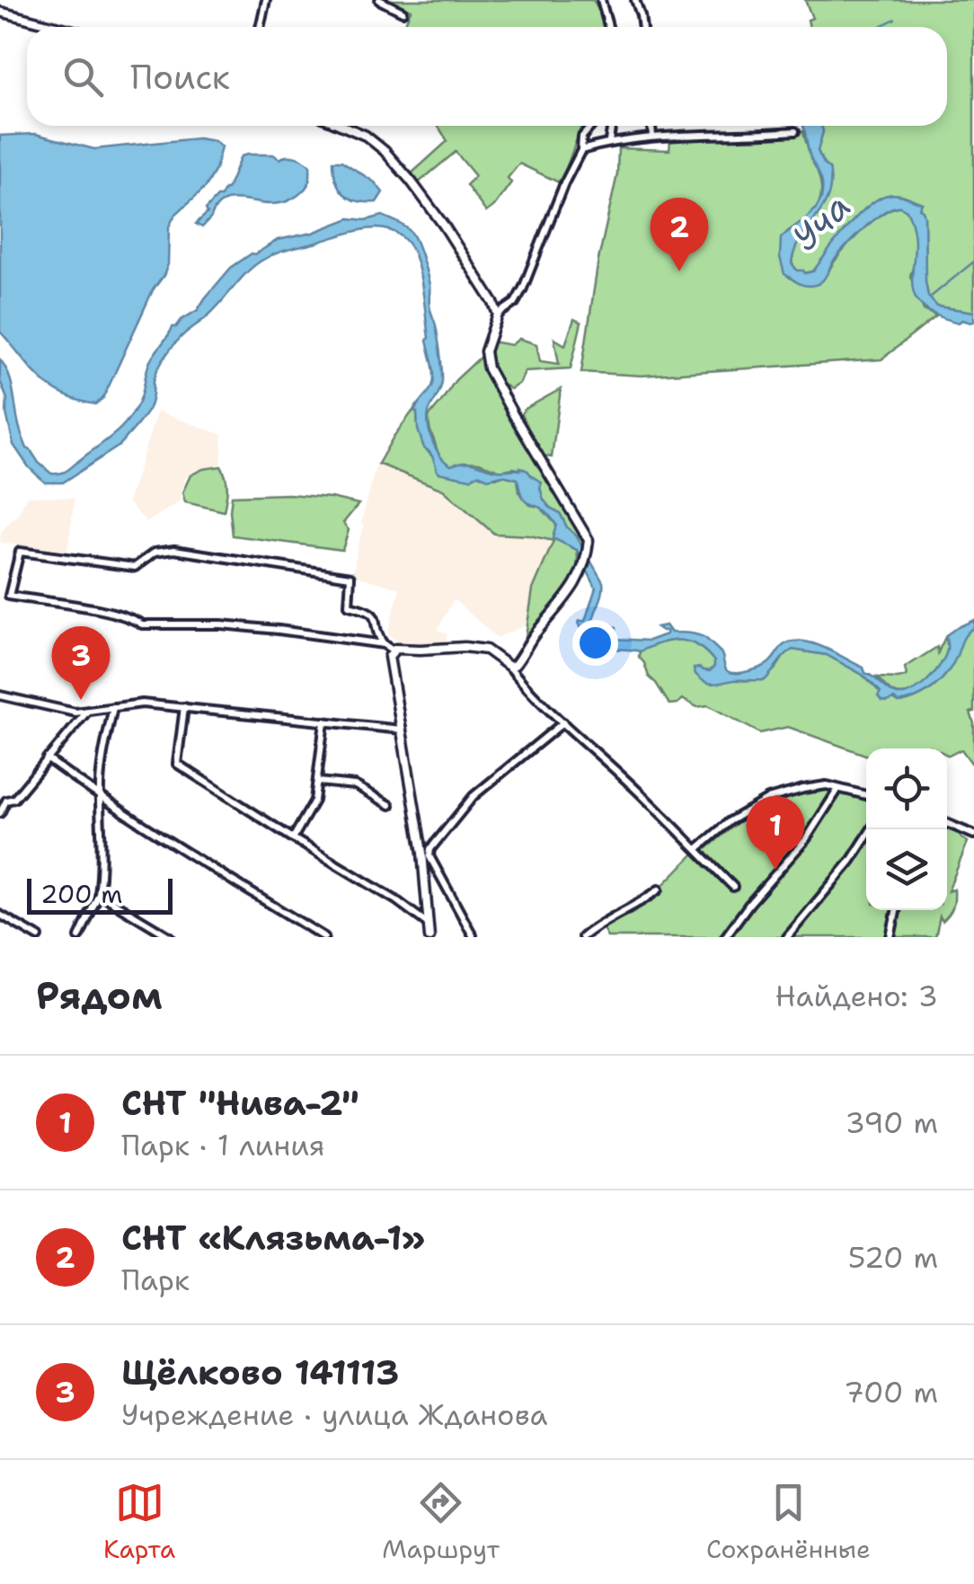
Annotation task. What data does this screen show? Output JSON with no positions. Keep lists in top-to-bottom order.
{
  "water": ["Уча"],
  "scale_bar": "200 m",
  "page": {
    "search": "Поиск",
    "pins": ["2", "3", "1"],
    "scale": "200 m",
    "heading": ["Рядом", "Найдено: 3"],
    "list": [
      {
        "mark": "1",
        "name": "СНТ \"Нива-2\"",
        "note": "Парк · 1 линия",
        "value": "390 m"
      },
      {
        "mark": "2",
        "name": "СНТ «Клязьма-1»",
        "note": "Парк",
        "value": "520 m"
      },
      {
        "mark": "3",
        "name": "Щёлково 141113",
        "note": "Учреждение · улица Жданова",
        "value": "700 m"
      }
    ],
    "nav": ["Карта", "Маршрут", "Сохранённые"]
  }
}
